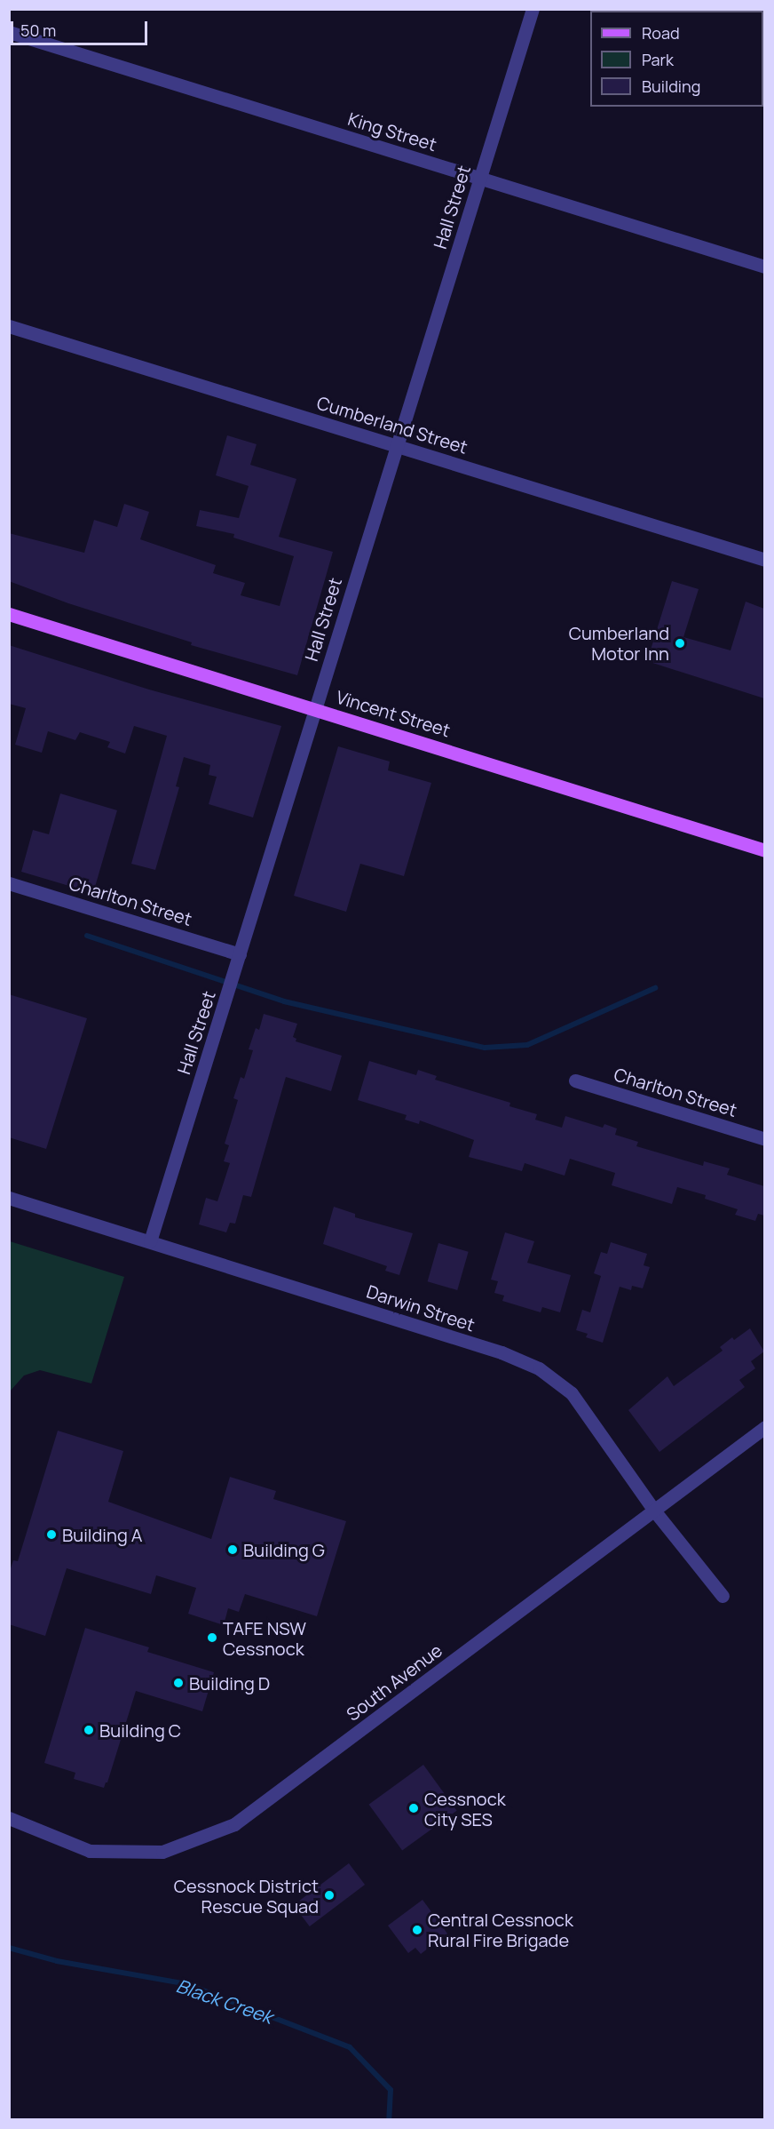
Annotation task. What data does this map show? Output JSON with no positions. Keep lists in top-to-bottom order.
{
  "streets": {
    "main road": ["Vincent Street"],
    "street": [
      "King Street",
      "Hall Street",
      "Cumberland Street",
      "Charlton Street",
      "Darwin Street",
      "South Avenue"
    ]
  },
  "crossings": [
    ["King Street", "Hall Street"],
    ["Hall Street", "Cumberland Street"],
    ["Hall Street", "Vincent Street"],
    ["Hall Street", "Charlton Street"],
    ["Hall Street", "Darwin Street"],
    ["Darwin Street", "South Avenue"]
  ],
  "water": ["Black Creek"],
  "places": [
    "Cumberland Motor Inn",
    "Building A",
    "Building G",
    "TAFE NSW Cessnock",
    "Building D",
    "Building C",
    "Cessnock City SES",
    "Cessnock District Rescue Squad",
    "Central Cessnock Rural Fire Brigade"
  ],
  "legend": ["Road", "Park", "Building"],
  "scale_bar": "50 m"
}
